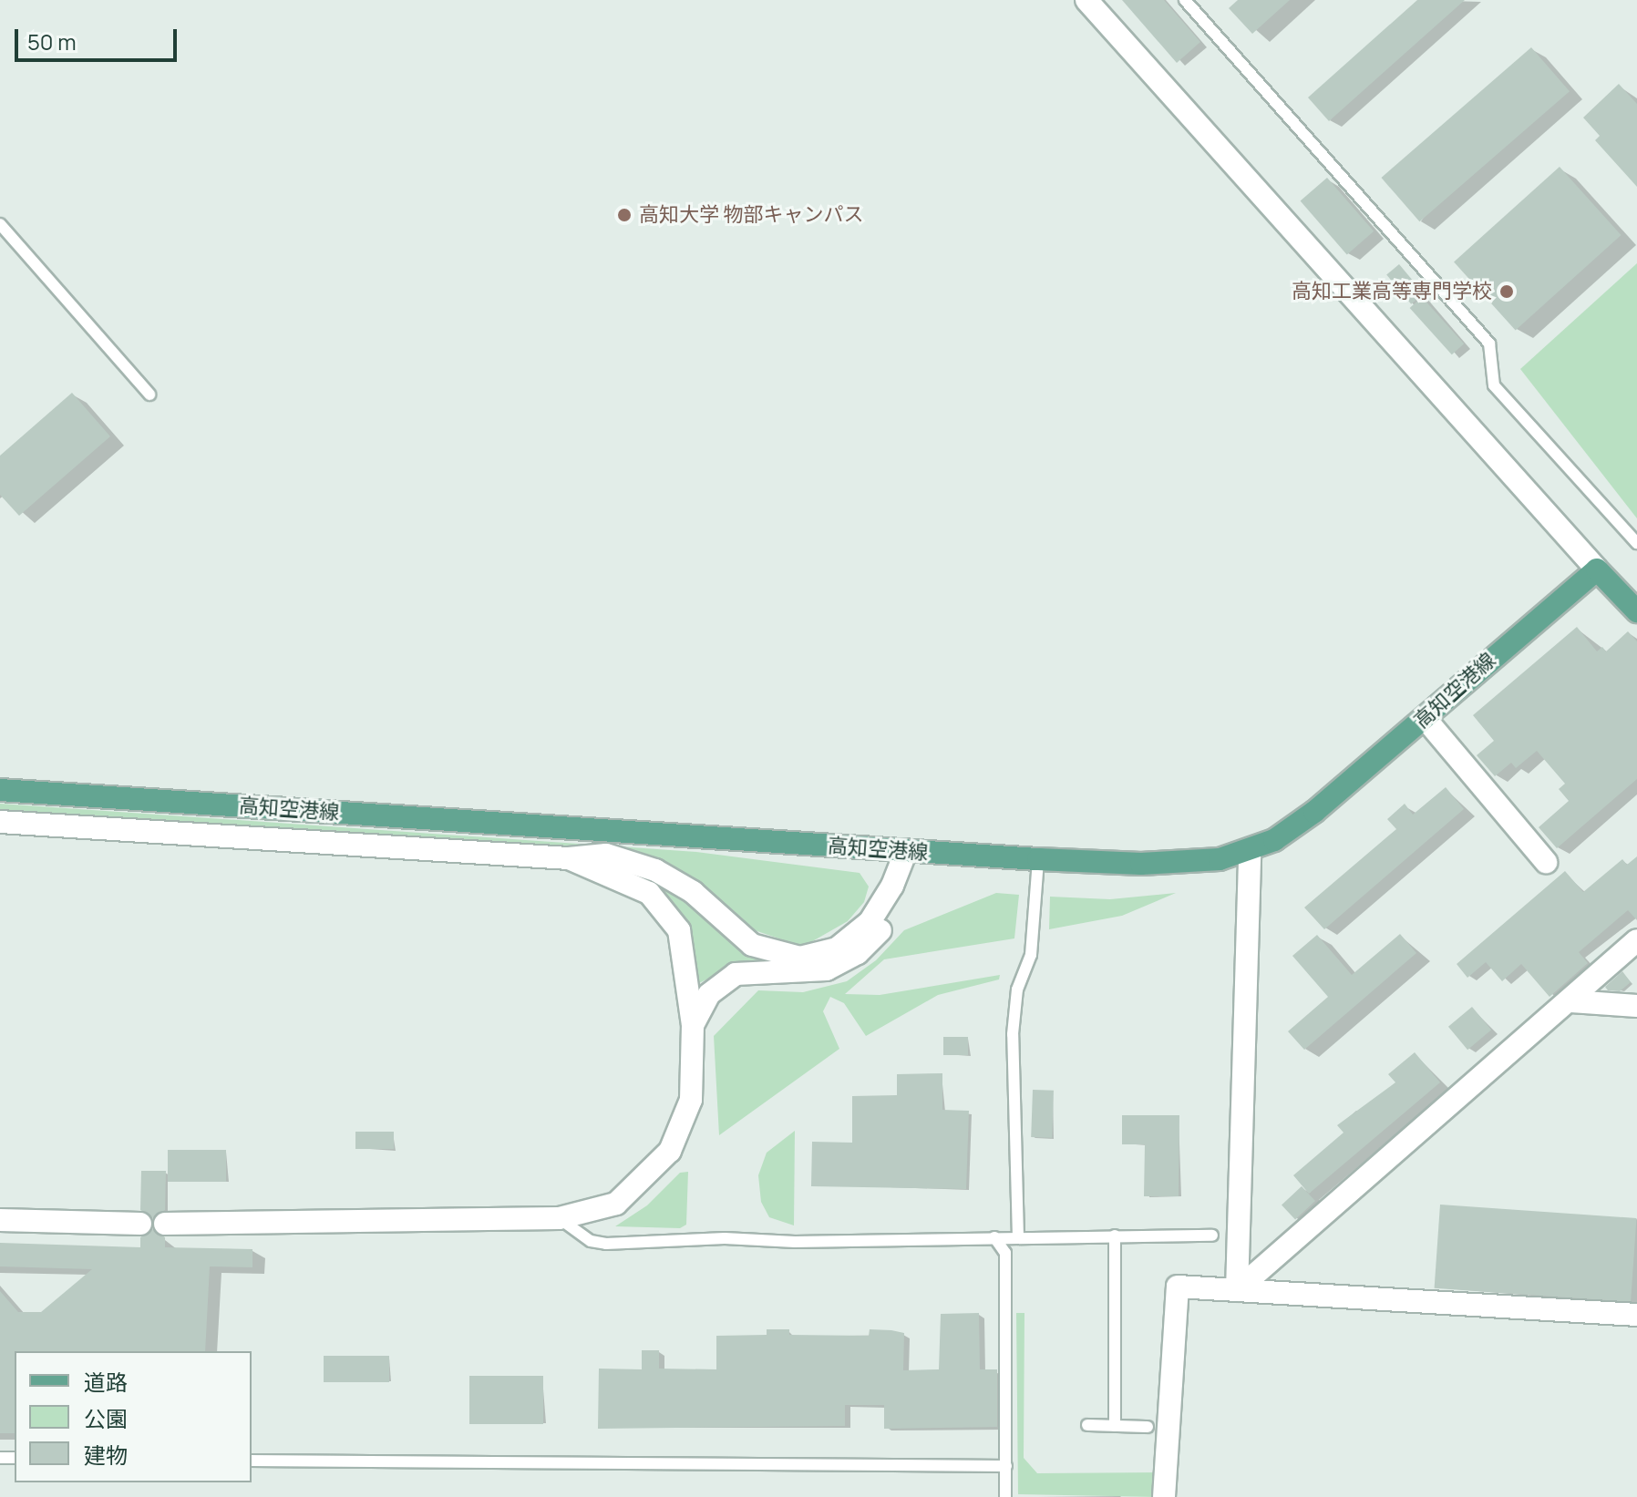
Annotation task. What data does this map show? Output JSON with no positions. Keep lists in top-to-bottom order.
{
  "streets": {
    "main road": ["高知空港線"]
  },
  "places": ["高知大学 物部キャンパス", "高知工業高等専門学校"],
  "legend": ["道路", "公園", "建物"],
  "scale_bar": "50 m"
}
